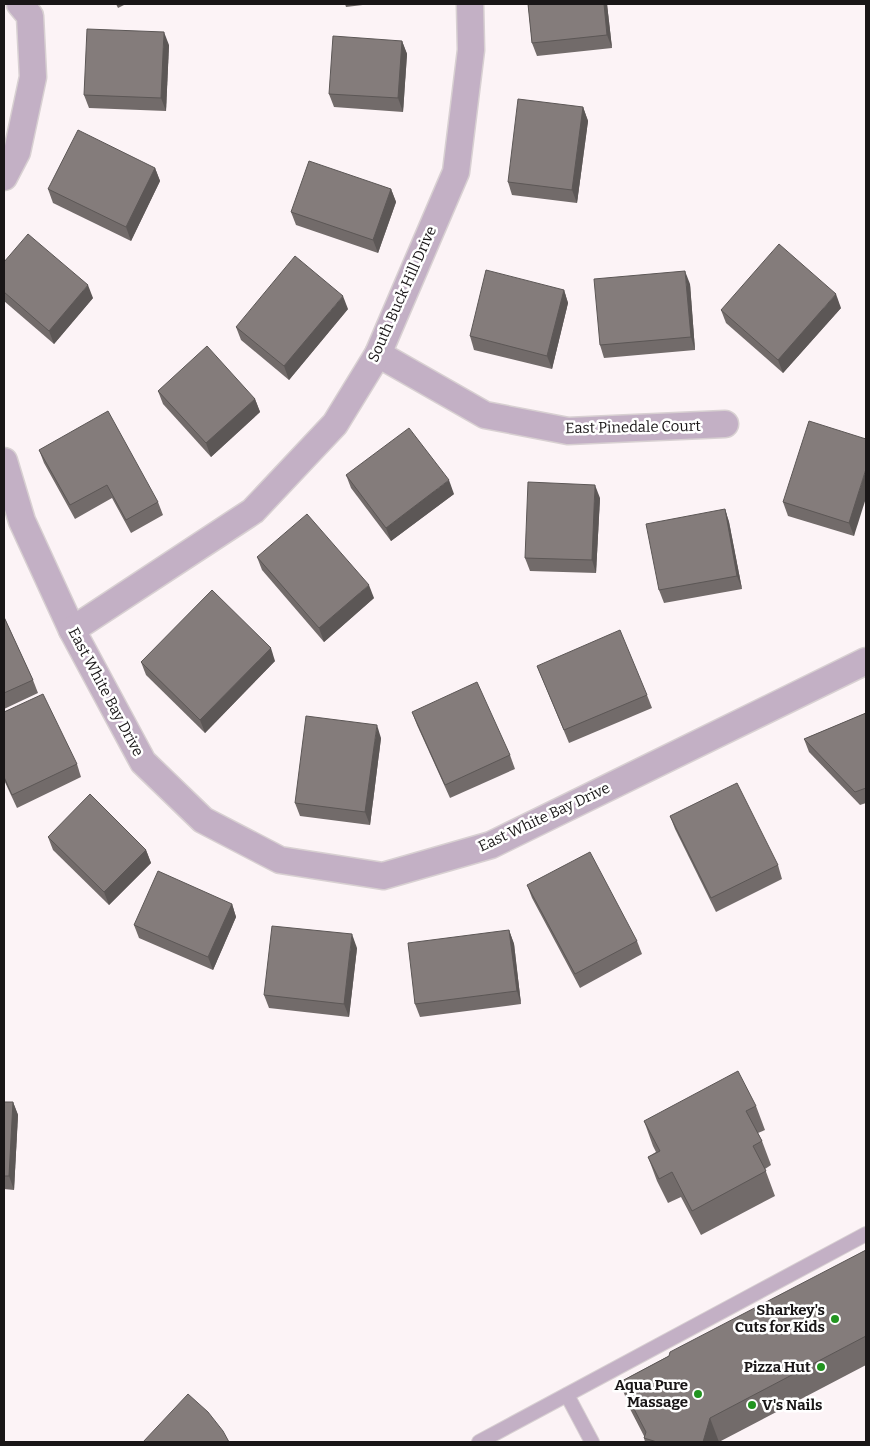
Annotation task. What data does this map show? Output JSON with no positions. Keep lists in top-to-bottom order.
{
  "streets": {
    "street": ["South Buck Hill Drive", "East Pinedale Court", "East White Bay Drive"]
  },
  "crossings": [
    ["South Buck Hill Drive", "East Pinedale Court"],
    ["South Buck Hill Drive", "East White Bay Drive"]
  ],
  "places": [
    "Sharkey's Cuts for Kids",
    "Pizza Hut",
    "Aqua Pure Massage",
    "V's Nails"
  ]
}
